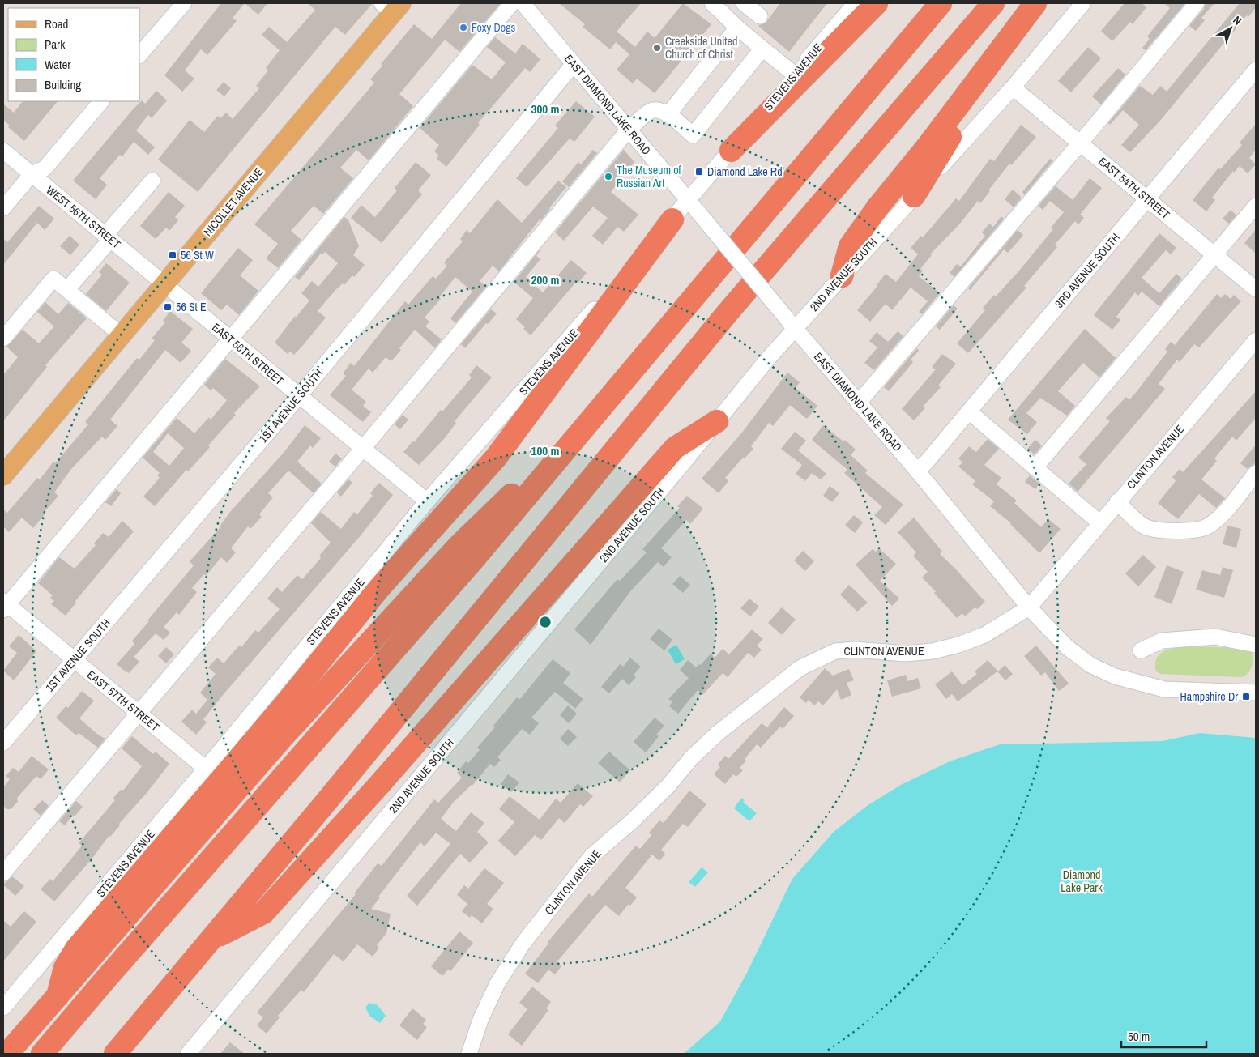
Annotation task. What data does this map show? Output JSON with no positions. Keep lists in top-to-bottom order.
{
  "streets": {
    "main road": ["NICOLLET AVENUE"],
    "street": [
      "STEVENS AVENUE",
      "EAST DIAMOND LAKE ROAD",
      "EAST 54TH STREET",
      "WEST 56TH STREET",
      "3RD AVENUE SOUTH",
      "2ND AVENUE SOUTH",
      "EAST 56TH STREET",
      "1ST AVENUE SOUTH",
      "CLINTON AVENUE",
      "EAST 57TH STREET"
    ]
  },
  "crossings": [
    ["STEVENS AVENUE", "EAST DIAMOND LAKE ROAD"],
    ["STEVENS AVENUE", "EAST 56TH STREET"],
    ["STEVENS AVENUE", "EAST 57TH STREET"],
    ["EAST DIAMOND LAKE ROAD", "3RD AVENUE SOUTH"],
    ["EAST DIAMOND LAKE ROAD", "2ND AVENUE SOUTH"],
    ["EAST DIAMOND LAKE ROAD", "1ST AVENUE SOUTH"],
    ["EAST DIAMOND LAKE ROAD", "CLINTON AVENUE"],
    ["EAST 54TH STREET", "3RD AVENUE SOUTH"],
    ["EAST 54TH STREET", "2ND AVENUE SOUTH"],
    ["NICOLLET AVENUE", "WEST 56TH STREET"],
    ["NICOLLET AVENUE", "EAST 56TH STREET"],
    ["WEST 56TH STREET", "EAST 56TH STREET"],
    ["EAST 56TH STREET", "1ST AVENUE SOUTH"],
    ["1ST AVENUE SOUTH", "EAST 57TH STREET"]
  ],
  "parks": ["Diamond Lake Park"],
  "places": {
    "other": ["Foxy Dogs", "Creekside United Church of Christ", "The Museum of Russian Art"],
    "transit": [
      "Diamond Lake Rd",
      "56 St W",
      "56 St E",
      "Hampshire Dr"
    ]
  },
  "legend": [
    "Road",
    "Park",
    "Water",
    "Building"
  ],
  "scale_bar": "50 m",
  "north": "top right",
  "rings": ["300 m", "200 m", "100 m"]
}
